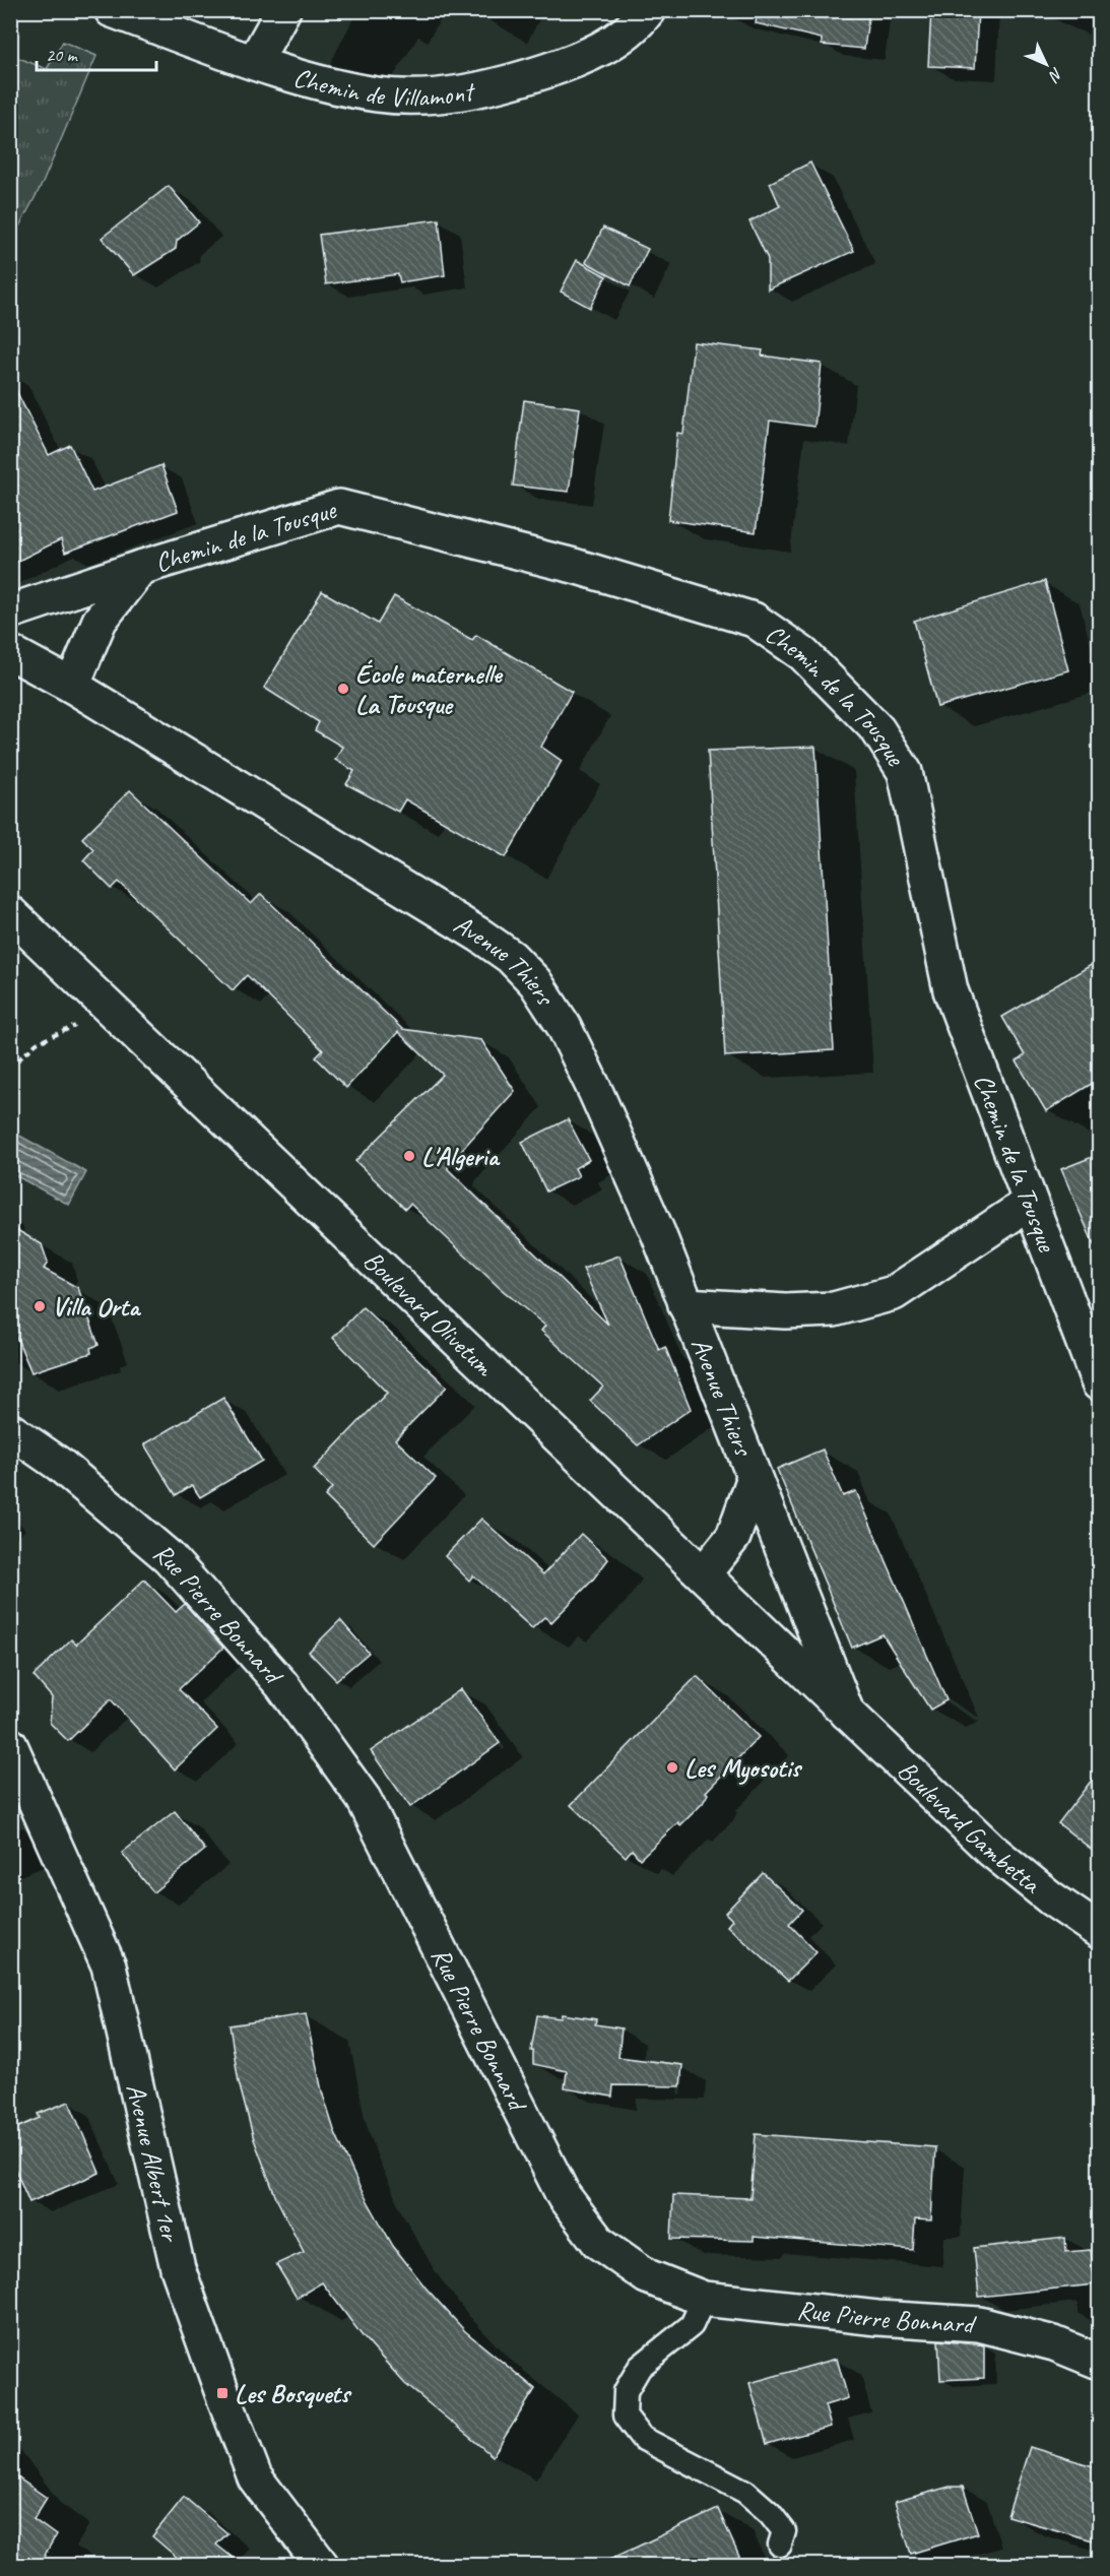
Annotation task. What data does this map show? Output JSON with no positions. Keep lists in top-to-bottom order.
{
  "streets": {
    "street": [
      "Chemin de Villamont",
      "Chemin de la Tousque",
      "Avenue Thiers",
      "Boulevard Olivetum",
      "Rue Pierre Bonnard",
      "Boulevard Gambetta",
      "Avenue Albert 1er"
    ]
  },
  "crossings": [
    ["Chemin de la Tousque", "Avenue Thiers"],
    ["Avenue Thiers", "Boulevard Olivetum"],
    ["Avenue Thiers", "Boulevard Gambetta"],
    ["Boulevard Olivetum", "Boulevard Gambetta"]
  ],
  "places": {
    "other": [
      "École maternelle La Tousque",
      "L'Algeria",
      "Villa Orta",
      "Les Myosotis"
    ],
    "transit": ["Les Bosquets"]
  },
  "scale_bar": "20 m",
  "north": "bottom right"
}
